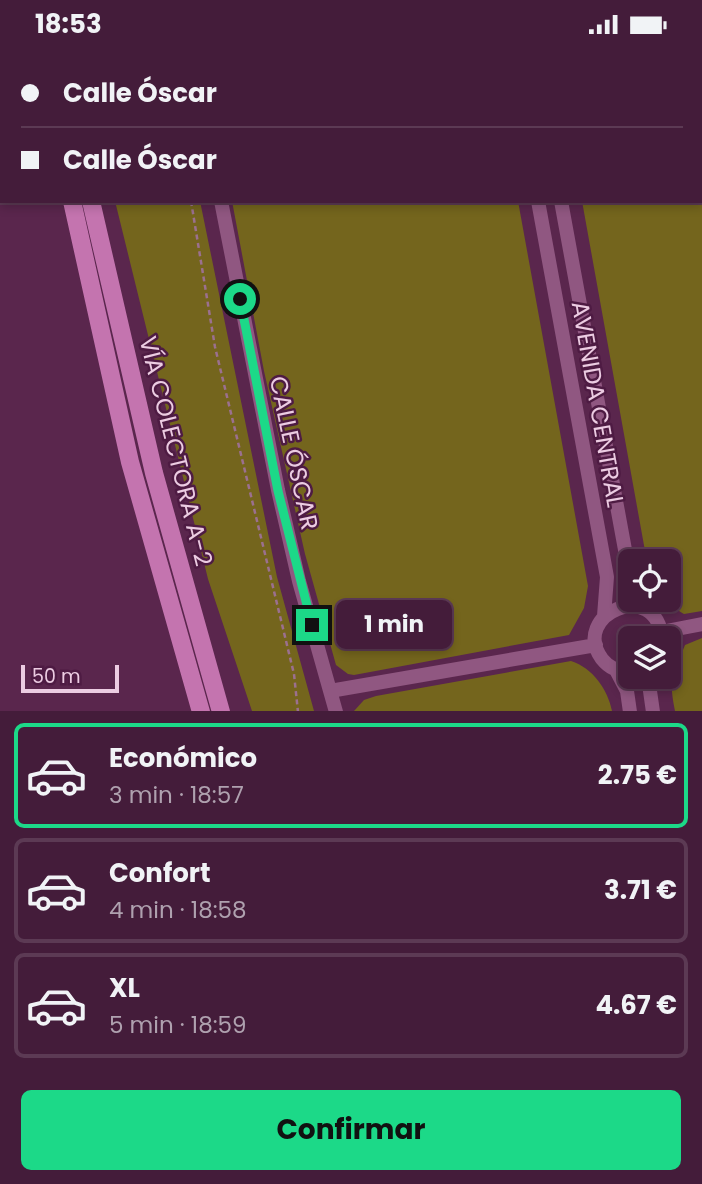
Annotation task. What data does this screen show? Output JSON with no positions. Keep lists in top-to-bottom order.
{
  "streets": {
    "main road": ["VÍA COLECTORA A-2"],
    "street": ["AVENIDA CENTRAL", "CALLE ÓSCAR"]
  },
  "scale_bar": "50 m",
  "page": {
    "status": "18:53",
    "banner": ["Calle Óscar", "Calle Óscar"],
    "bubble": "1 min",
    "scale": "50 m",
    "list": [
      {
        "name": "Económico",
        "note": "3 min · 18:57",
        "value": "2.75 €"
      },
      {
        "name": "Confort",
        "note": "4 min · 18:58",
        "value": "3.71 €"
      },
      {
        "name": "XL",
        "note": "5 min · 18:59",
        "value": "4.67 €"
      }
    ],
    "buttons": "Confirmar"
  }
}
